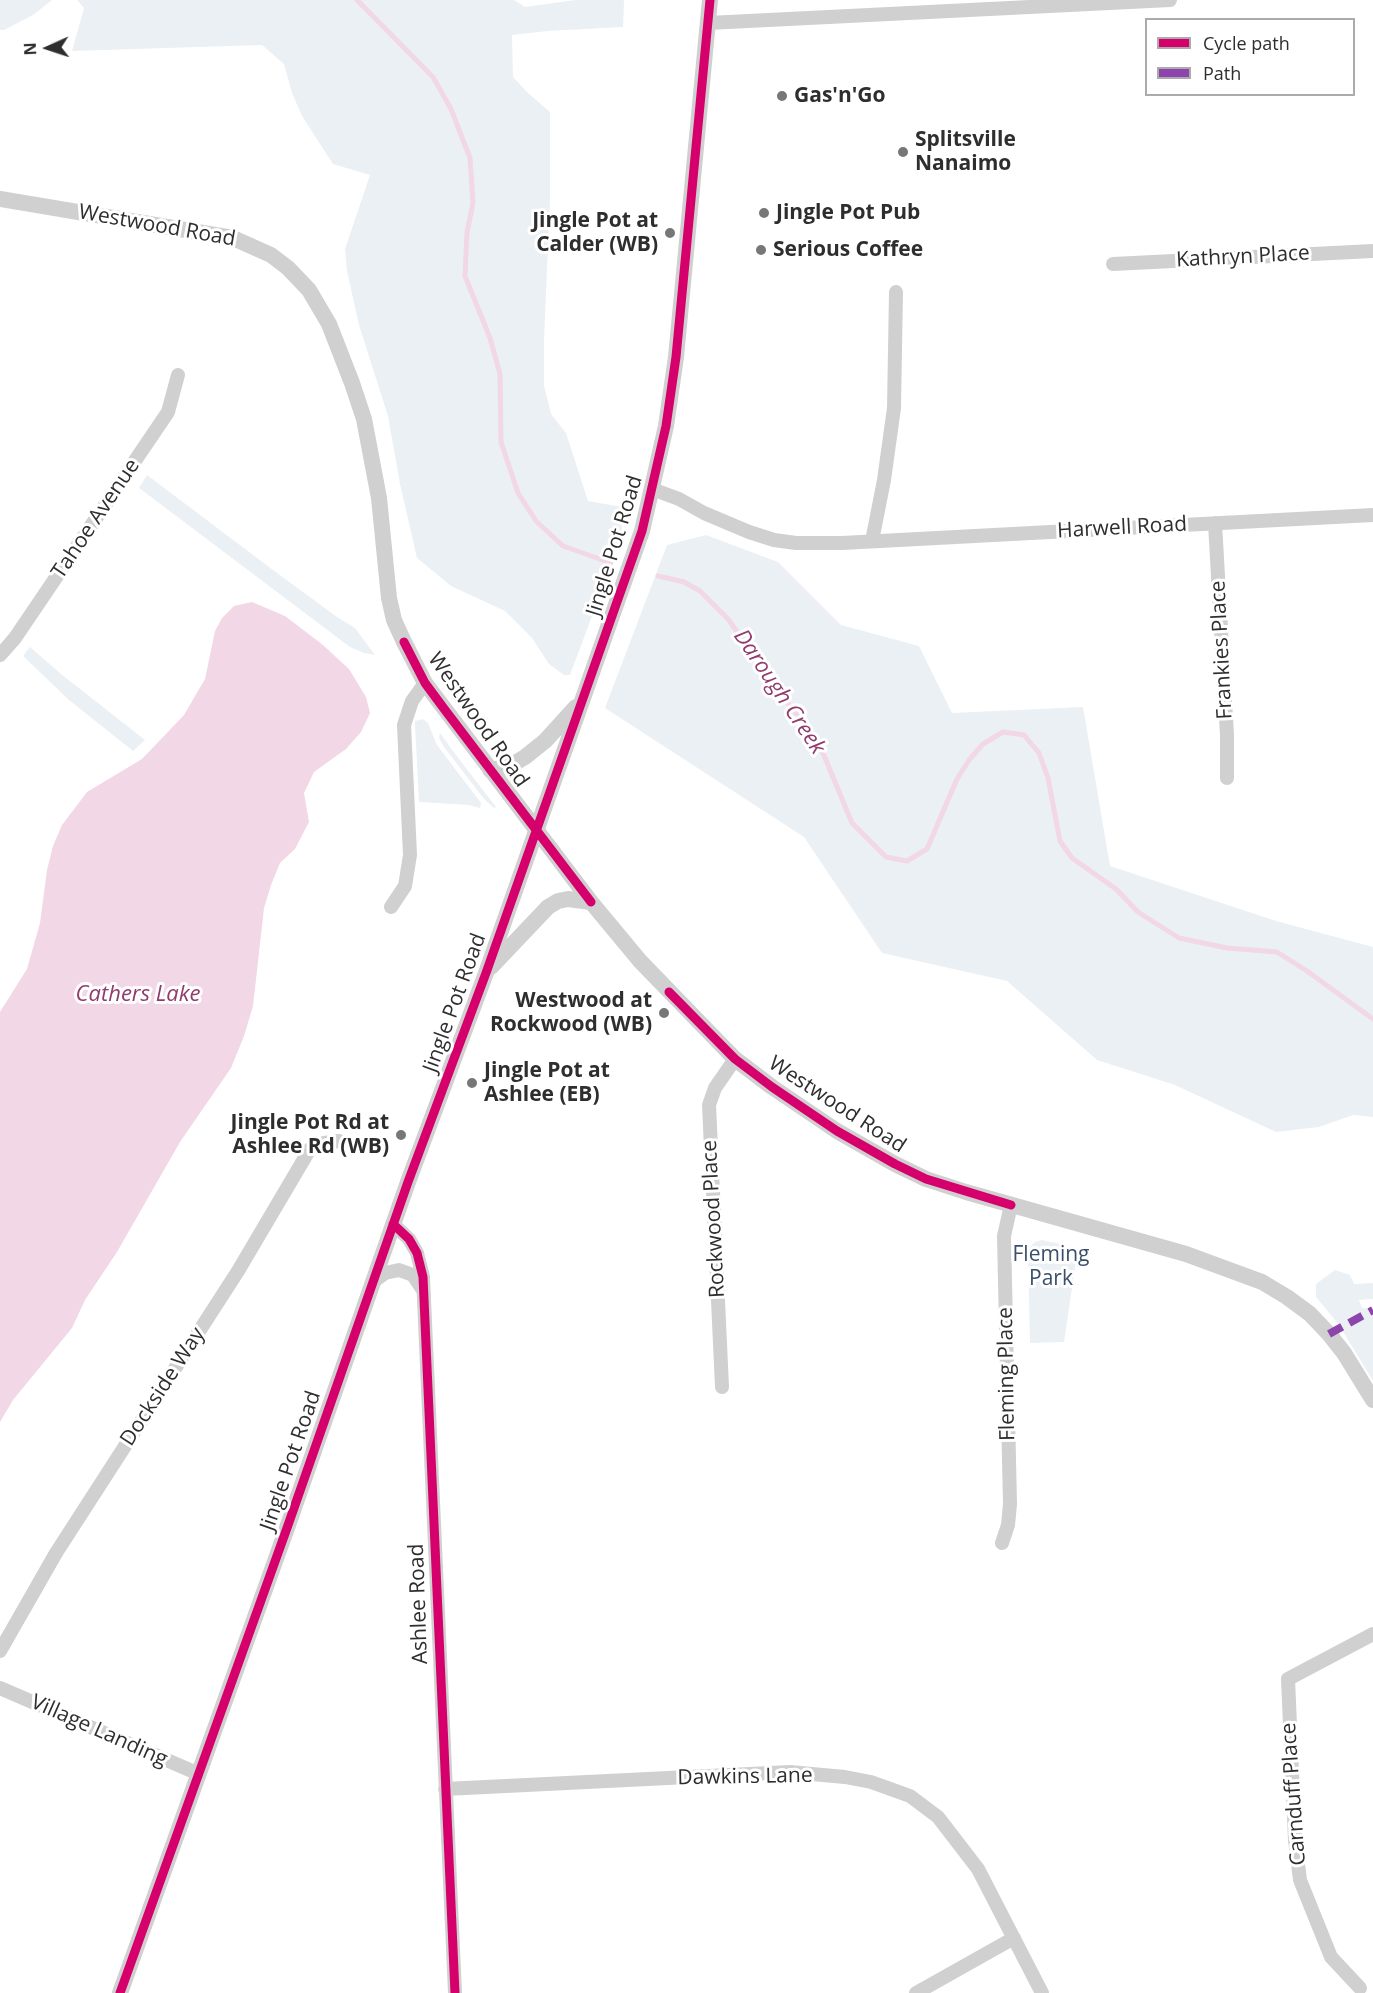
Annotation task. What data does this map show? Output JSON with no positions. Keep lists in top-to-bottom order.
{
  "streets": {
    "street": [
      "Westwood Road",
      "Kathryn Place",
      "Tahoe Avenue",
      "Harwell Road",
      "Jingle Pot Road",
      "Frankies Place",
      "Rockwood Place",
      "Fleming Place",
      "Dockside Way",
      "Ashlee Road",
      "Village Landing",
      "Dawkins Lane",
      "Carnduff Place"
    ]
  },
  "crossings": [
    ["Westwood Road", "Jingle Pot Road"],
    ["Westwood Road", "Rockwood Place"],
    ["Westwood Road", "Fleming Place"],
    ["Harwell Road", "Jingle Pot Road"],
    ["Harwell Road", "Frankies Place"],
    ["Jingle Pot Road", "Ashlee Road"],
    ["Jingle Pot Road", "Village Landing"],
    ["Ashlee Road", "Dawkins Lane"]
  ],
  "water": ["Darough Creek", "Cathers Lake"],
  "parks": ["Fleming Park"],
  "places": [
    "Gas'n'Go",
    "Splitsville Nanaimo",
    "Jingle Pot Pub",
    "Jingle Pot at Calder (WB)",
    "Serious Coffee",
    "Westwood at Rockwood (WB)",
    "Jingle Pot at Ashlee (EB)",
    "Jingle Pot Rd at Ashlee Rd (WB)"
  ],
  "legend": ["Cycle path", "Path"],
  "north": "left"
}
